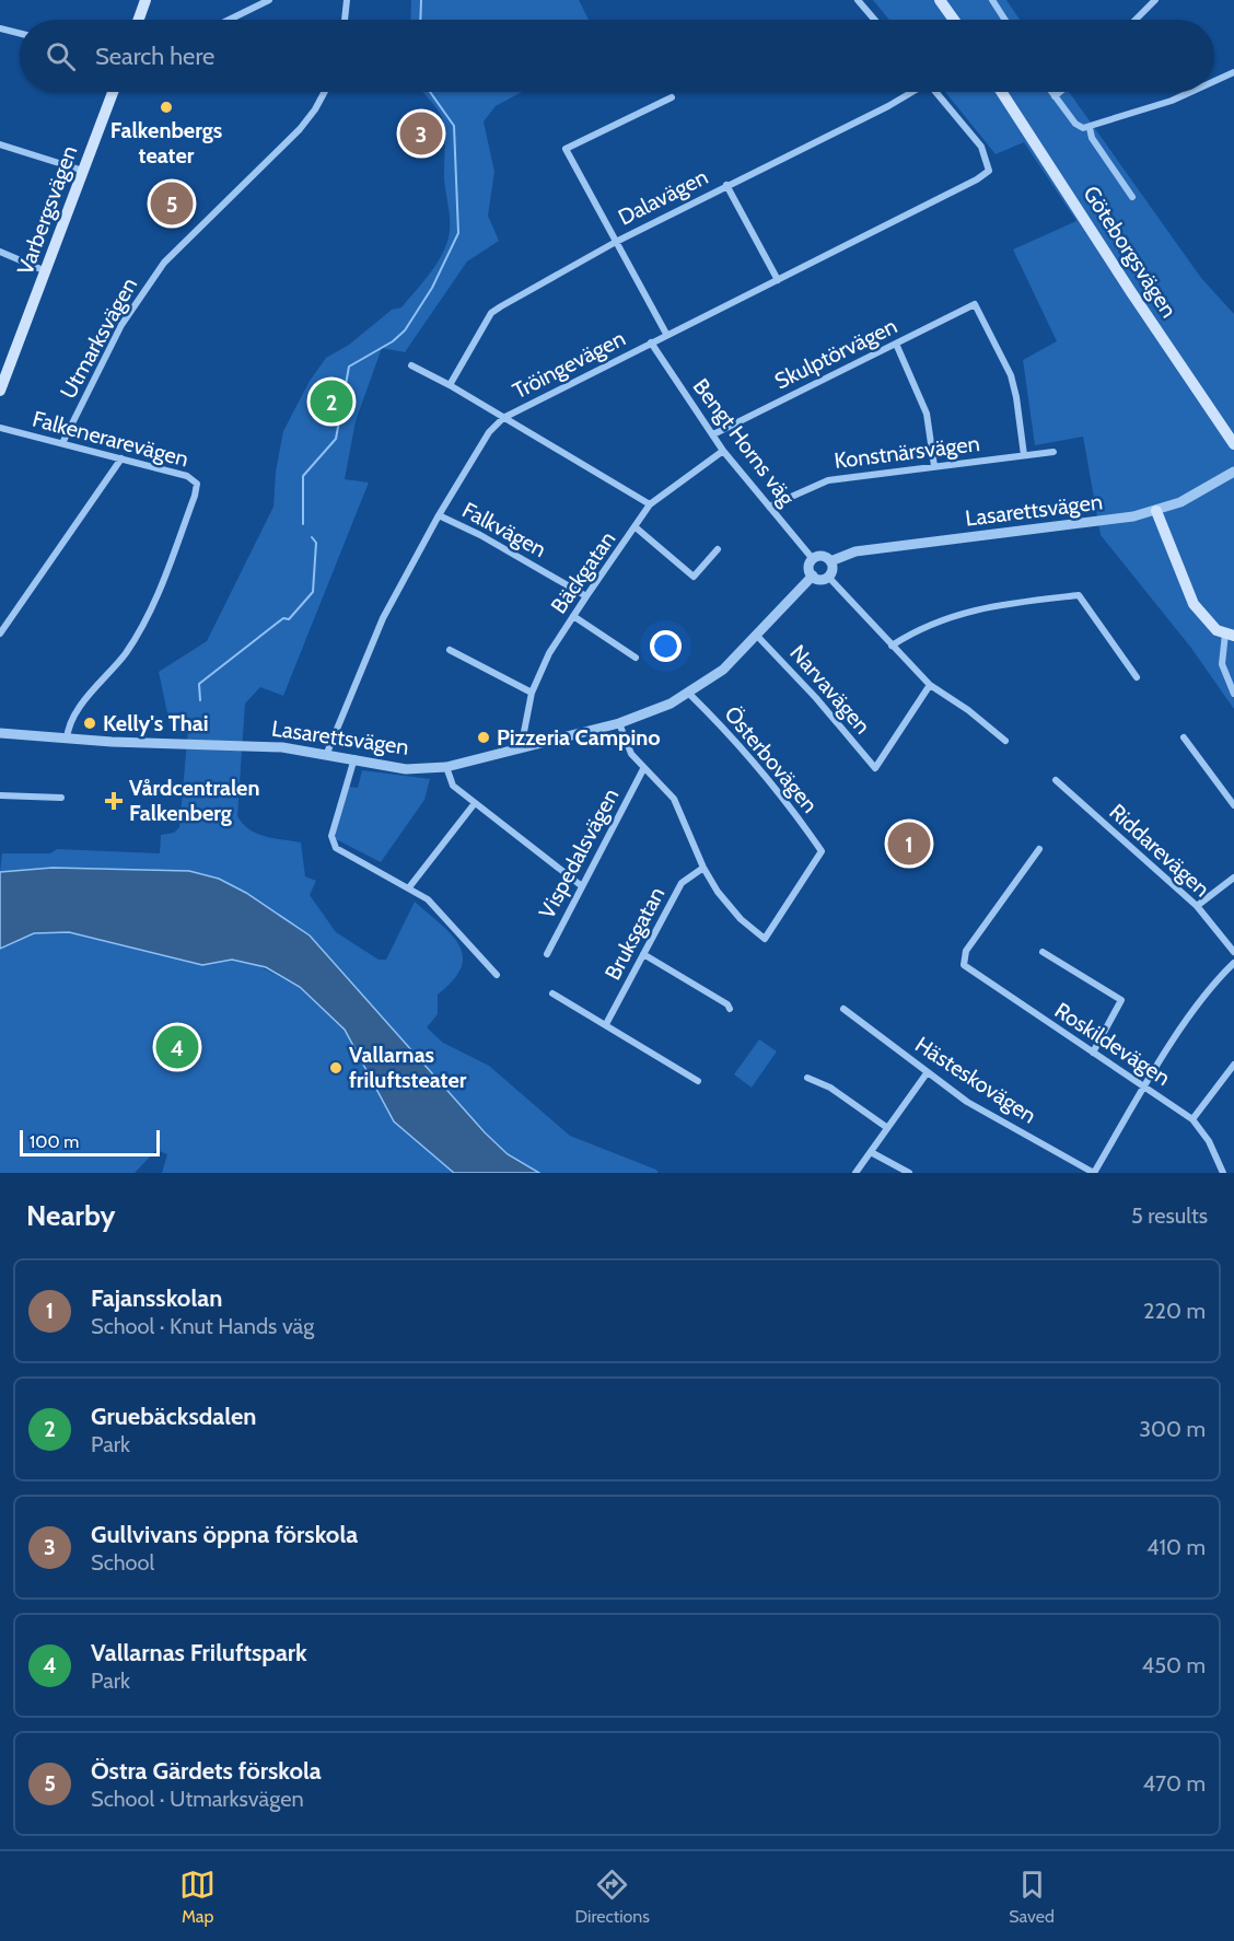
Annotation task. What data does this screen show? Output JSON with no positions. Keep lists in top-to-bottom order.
{
  "streets": {
    "main road": ["Varbergsvägen", "Göteborgsvägen"],
    "street": [
      "Dalavägen",
      "Utmarksvägen",
      "Skulptörvägen",
      "Tröingevägen",
      "Falkenerarevägen",
      "Bengt Horns väg",
      "Konstnärsvägen",
      "Lasarettsvägen",
      "Falkvägen",
      "Bäckgatan",
      "Narvavägen",
      "Österbovägen",
      "Riddarevägen",
      "Vispedalsvägen",
      "Bruksgatan",
      "Roskildevägen",
      "Hästeskovägen"
    ]
  },
  "crossings": [
    ["Utmarksvägen", "Falkenerarevägen"],
    ["Skulptörvägen", "Bengt Horns väg"],
    ["Skulptörvägen", "Konstnärsvägen"],
    ["Tröingevägen", "Bengt Horns väg"],
    ["Tröingevägen", "Lasarettsvägen"],
    ["Tröingevägen", "Falkvägen"],
    ["Falkenerarevägen", "Lasarettsvägen"],
    ["Bengt Horns väg", "Konstnärsvägen"],
    ["Bengt Horns väg", "Lasarettsvägen"],
    ["Bengt Horns väg", "Bäckgatan"],
    ["Lasarettsvägen", "Bäckgatan"],
    ["Lasarettsvägen", "Narvavägen"],
    ["Lasarettsvägen", "Österbovägen"],
    ["Falkvägen", "Bäckgatan"],
    ["Österbovägen", "Bruksgatan"]
  ],
  "places": {
    "other": [
      "Falkenbergs teater",
      "Kelly's Thai",
      "Pizzeria Campino",
      "Vallarnas friluftsteater"
    ],
    "health": ["Vårdcentralen Falkenberg"]
  },
  "scale_bar": "100 m",
  "page": {
    "search": "Search here",
    "pins": [
      "3",
      "5",
      "2",
      "1",
      "4"
    ],
    "scale": "100 m",
    "heading": ["Nearby", "5 results"],
    "list": [
      {
        "mark": "1",
        "name": "Fajansskolan",
        "note": "School · Knut Hands väg",
        "value": "220 m"
      },
      {
        "mark": "2",
        "name": "Gruebäcksdalen",
        "note": "Park",
        "value": "300 m"
      },
      {
        "mark": "3",
        "name": "Gullvivans öppna förskola",
        "note": "School",
        "value": "410 m"
      },
      {
        "mark": "4",
        "name": "Vallarnas Friluftspark",
        "note": "Park",
        "value": "450 m"
      },
      {
        "mark": "5",
        "name": "Östra Gärdets förskola",
        "note": "School · Utmarksvägen",
        "value": "470 m"
      }
    ],
    "nav": ["Map", "Directions", "Saved"]
  }
}
